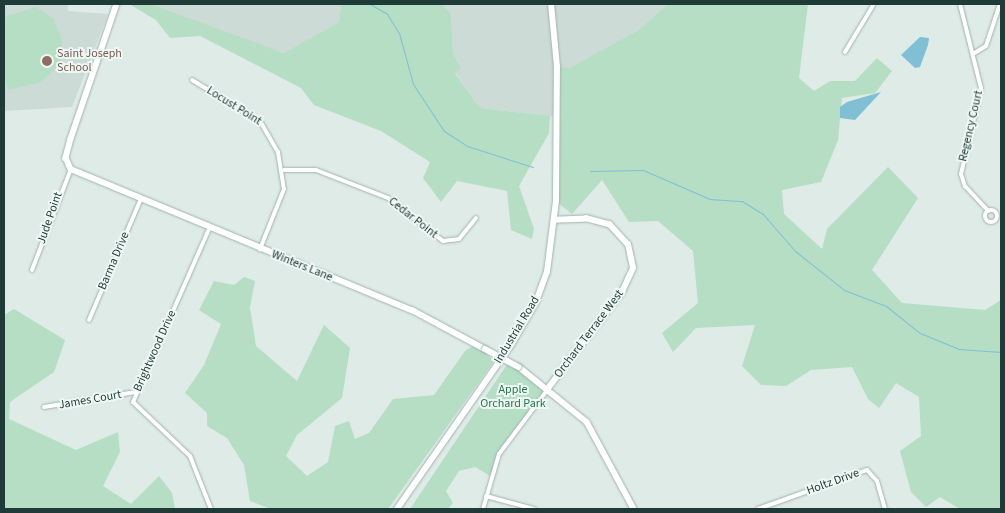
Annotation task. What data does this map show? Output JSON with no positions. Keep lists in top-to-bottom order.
{
  "streets": {
    "street": [
      "Locust Point",
      "Regency Court",
      "Jude Point",
      "Cedar Point",
      "Barma Drive",
      "Winters Lane",
      "Industrial Road",
      "Orchard Terrace West",
      "Brightwood Drive",
      "James Court",
      "Holtz Drive"
    ]
  },
  "crossings": [
    ["Locust Point", "Cedar Point"],
    ["Locust Point", "Winters Lane"],
    ["Jude Point", "Winters Lane"],
    ["Barma Drive", "Winters Lane"],
    ["Winters Lane", "Orchard Terrace West"],
    ["Winters Lane", "Brightwood Drive"],
    ["Industrial Road", "Orchard Terrace West"],
    ["Brightwood Drive", "James Court"]
  ],
  "parks": ["Apple Orchard Park"],
  "places": ["Saint Joseph School"]
}
